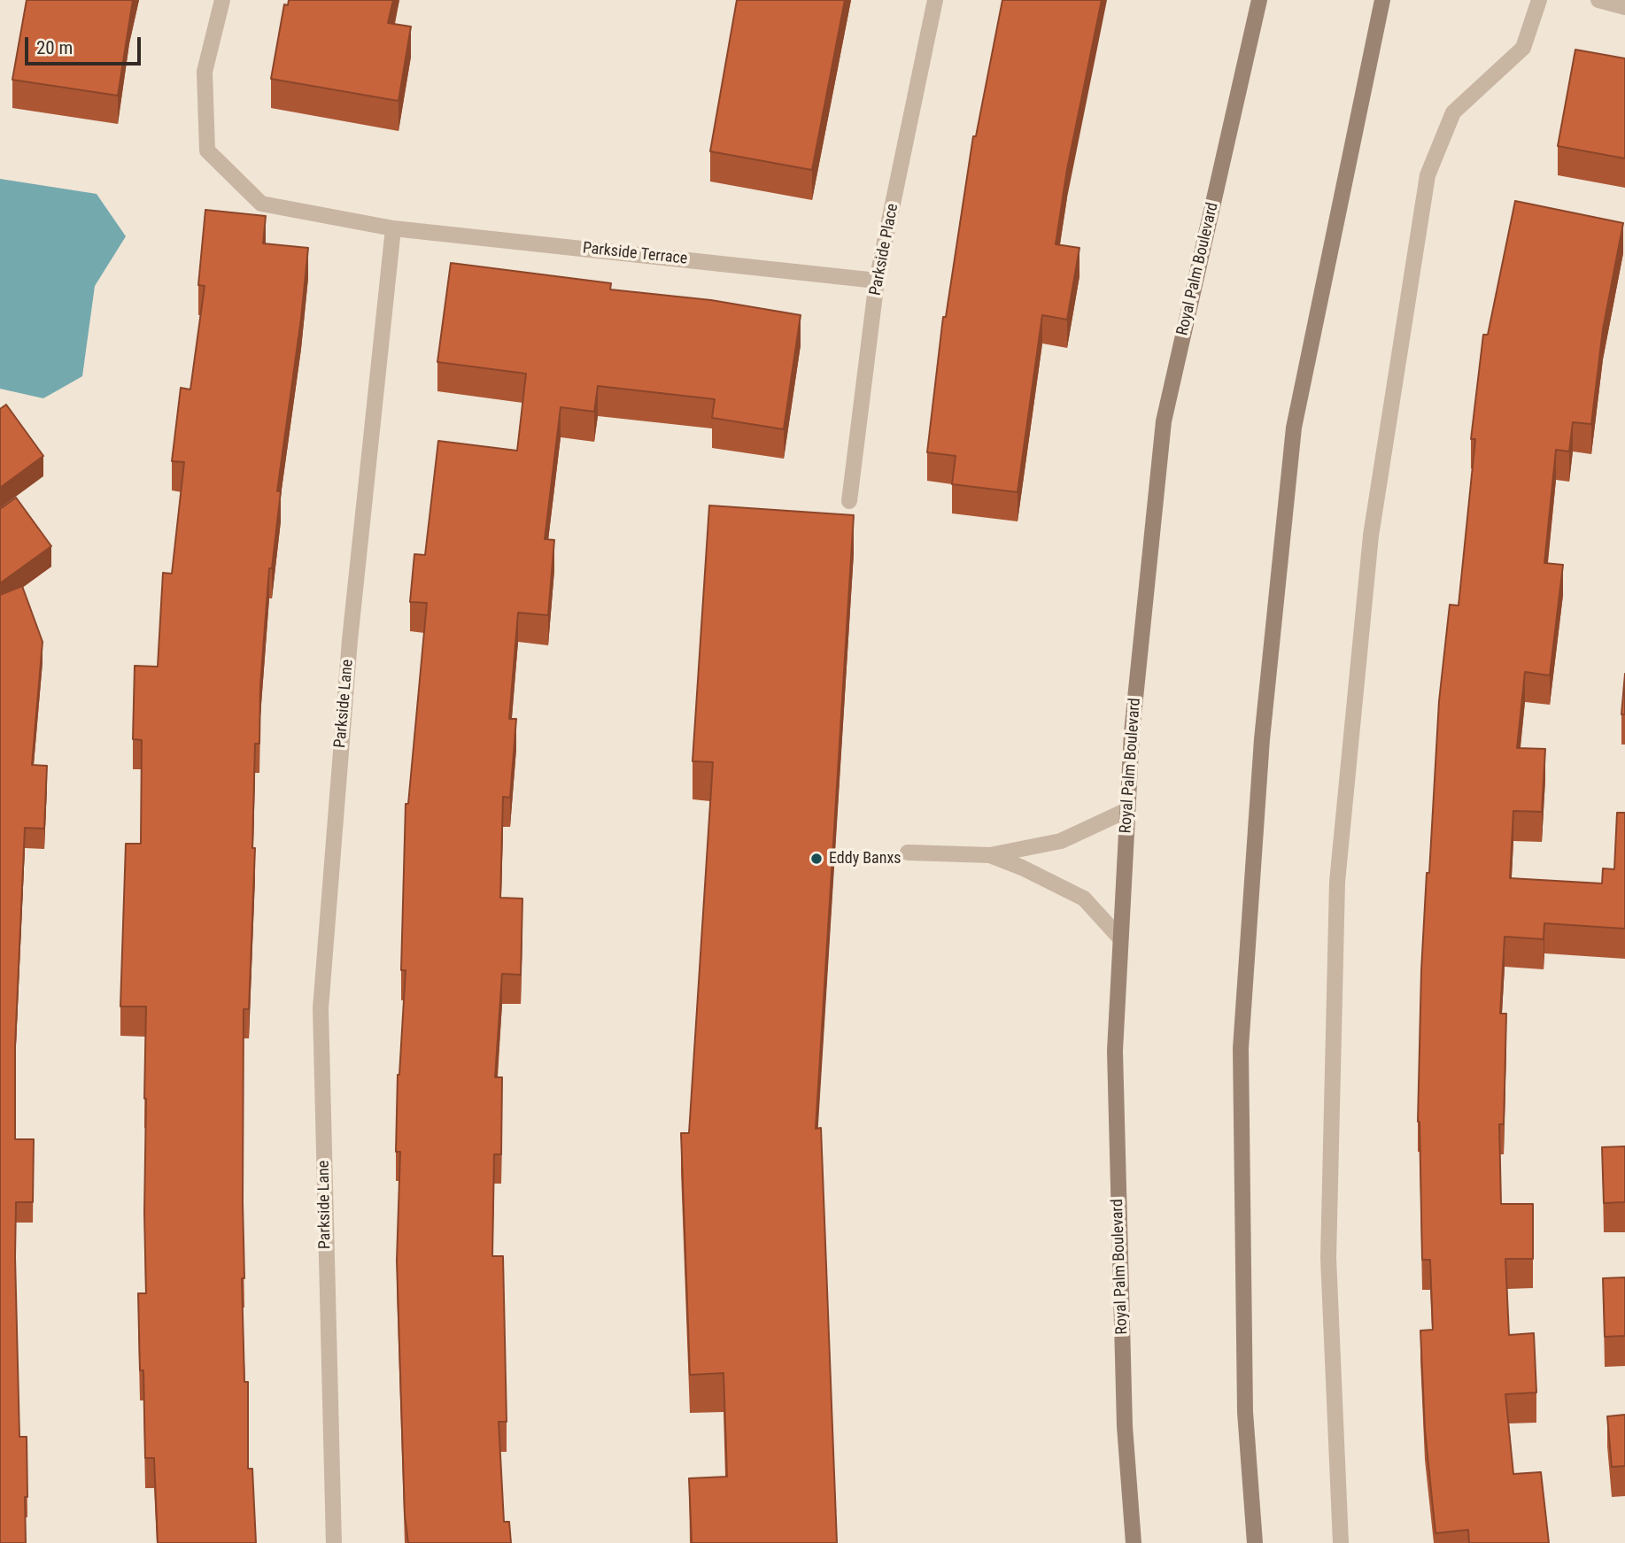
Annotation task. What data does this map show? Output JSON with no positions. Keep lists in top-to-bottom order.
{
  "streets": {
    "main road": ["Royal Palm Boulevard"],
    "street": ["Parkside Place", "Parkside Terrace", "Parkside Lane"]
  },
  "crossings": [
    ["Parkside Place", "Parkside Terrace"],
    ["Parkside Terrace", "Parkside Lane"]
  ],
  "places": ["Eddy Banxs"],
  "scale_bar": "20 m"
}
